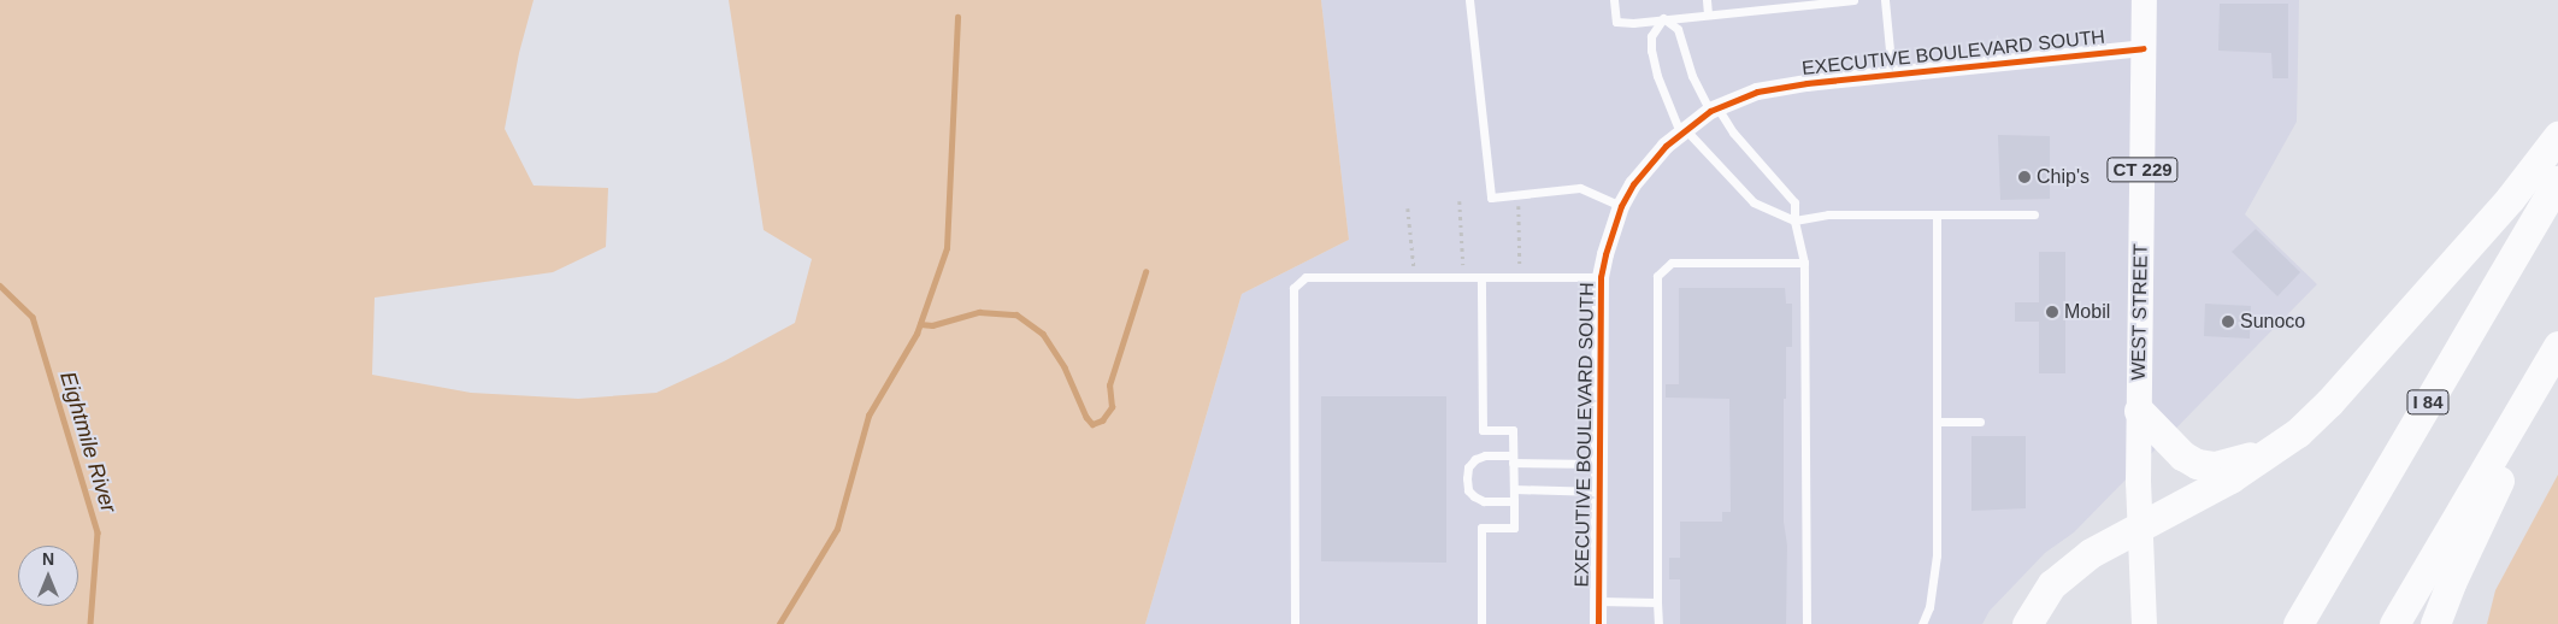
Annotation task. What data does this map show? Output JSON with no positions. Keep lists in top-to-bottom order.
{
  "streets": {
    "highway": ["I 84"],
    "main road": ["CT 229", "WEST STREET"],
    "street": ["EXECUTIVE BOULEVARD SOUTH"]
  },
  "crossings": [
    ["EXECUTIVE BOULEVARD SOUTH", "WEST STREET"]
  ],
  "water": ["Eightmile River"],
  "places": ["Chip's", "Mobil", "Sunoco"],
  "north": "top"
}
